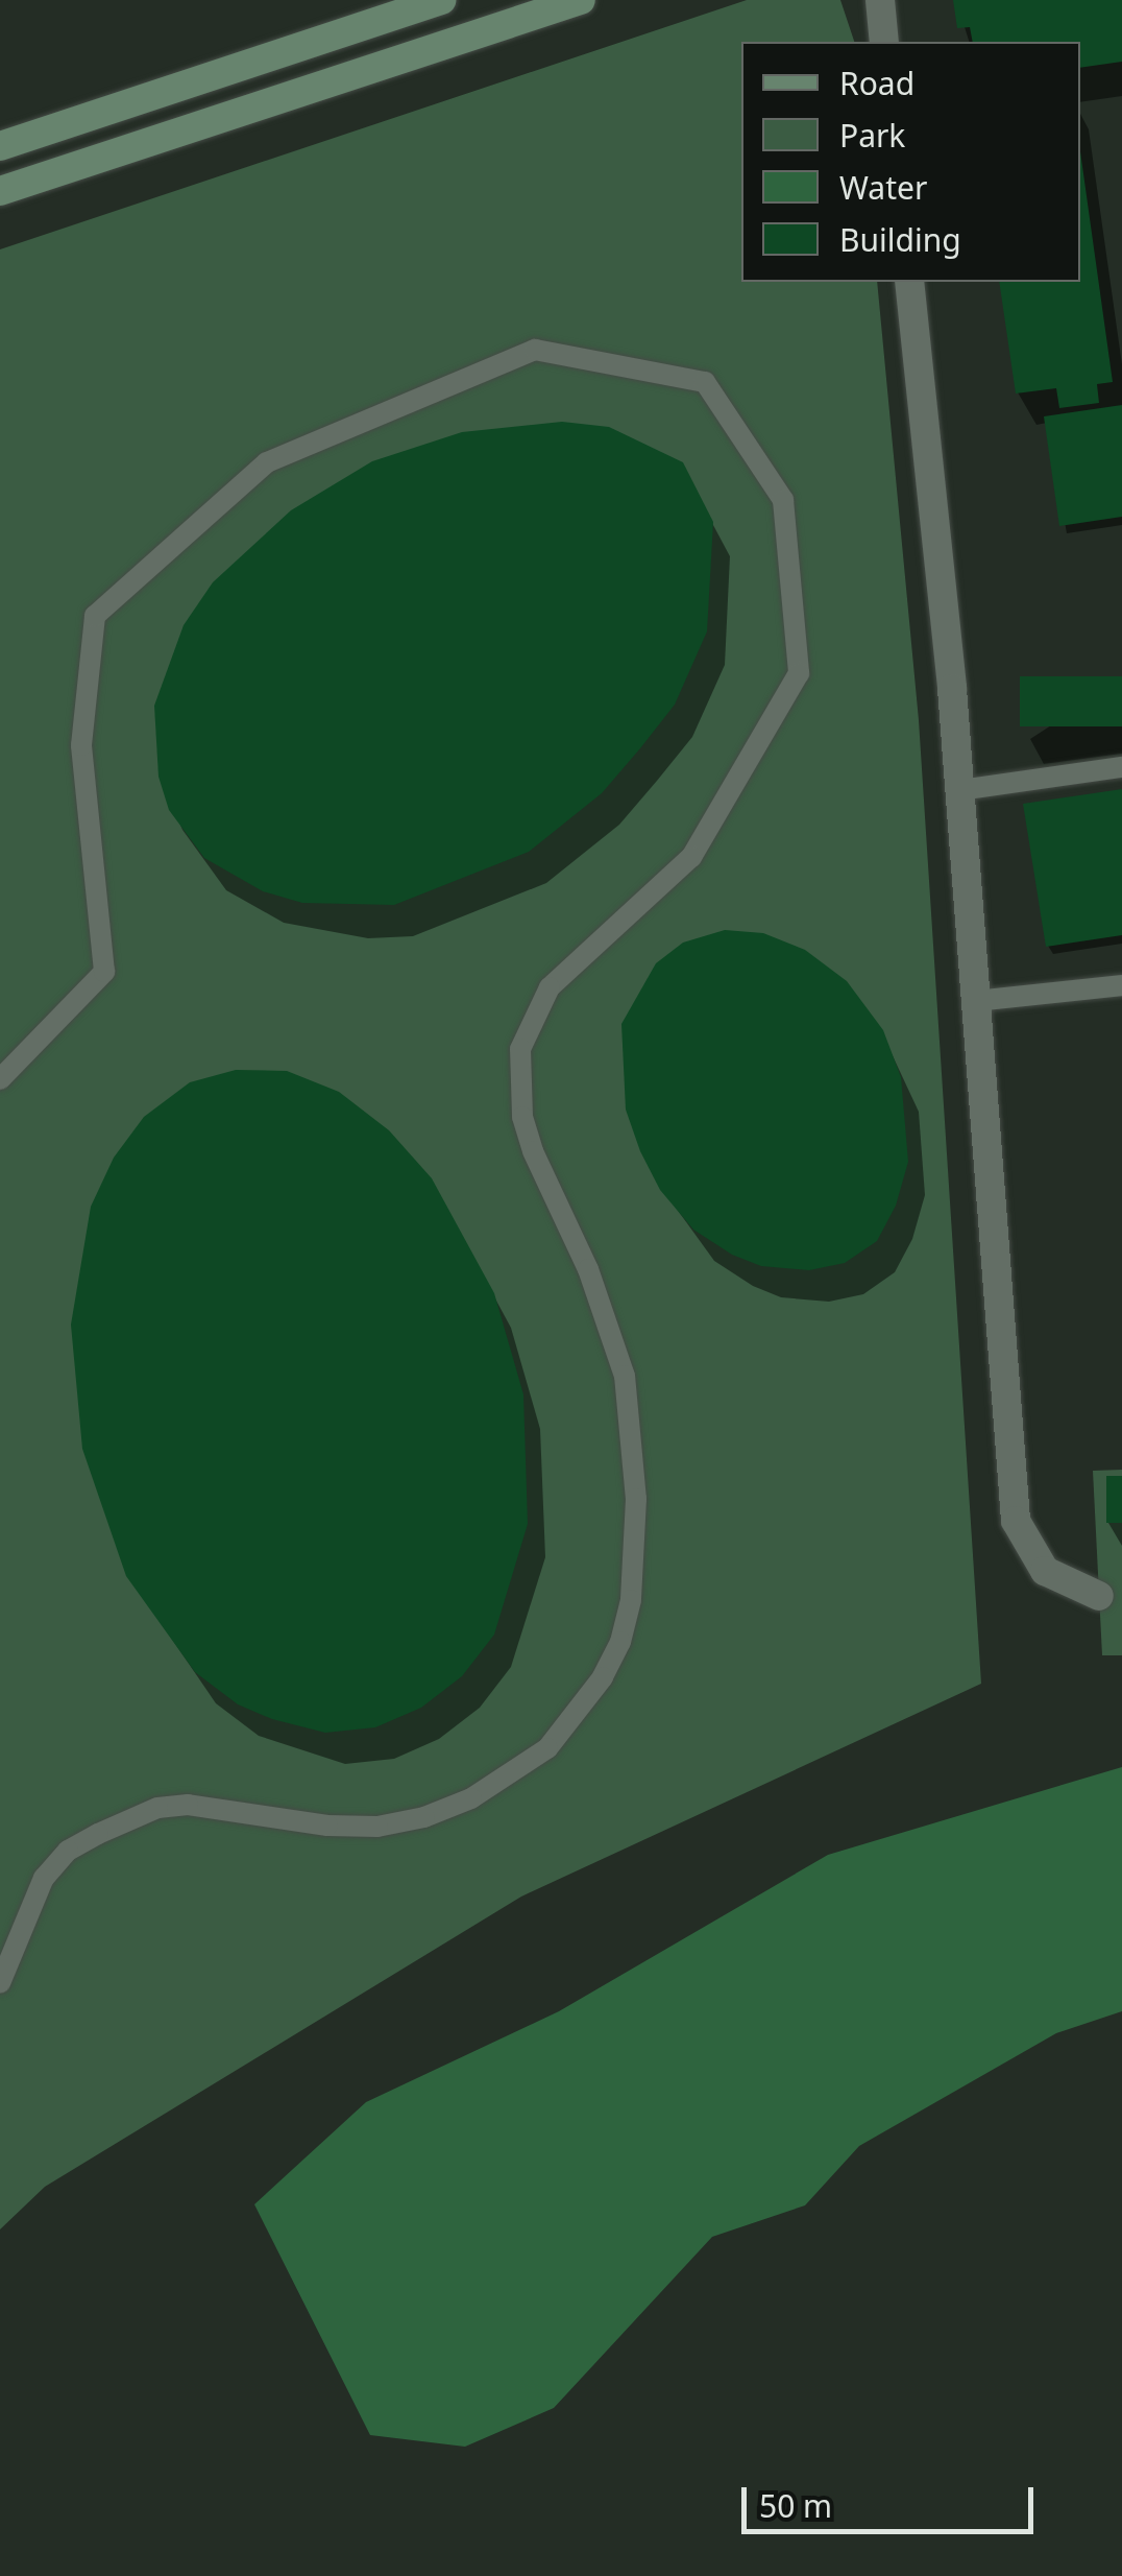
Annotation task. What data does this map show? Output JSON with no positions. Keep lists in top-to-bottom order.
{
  "legend": [
    "Road",
    "Park",
    "Water",
    "Building"
  ],
  "scale_bar": "50 m"
}
